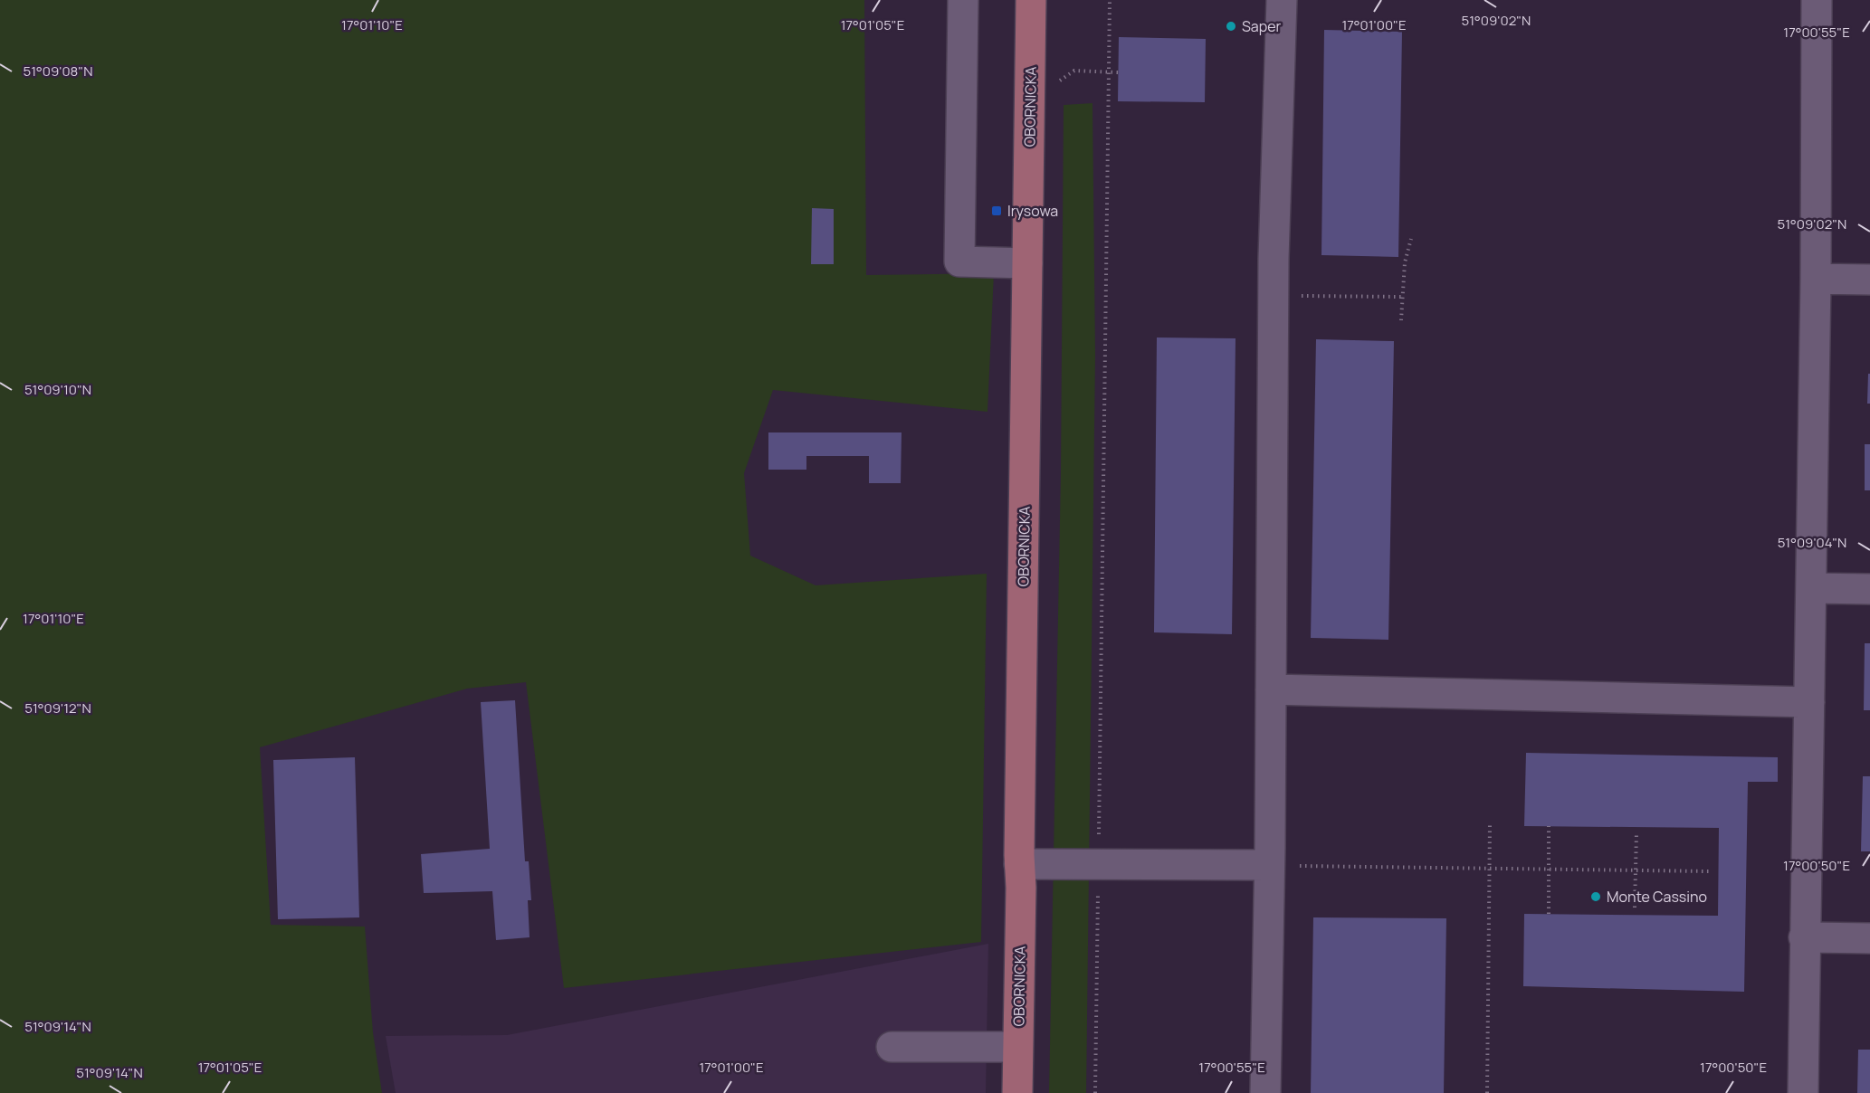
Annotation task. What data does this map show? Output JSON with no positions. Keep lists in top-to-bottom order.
{
  "streets": {
    "main road": ["OBORNICKA"]
  },
  "places": {
    "other": ["Saper", "Monte Cassino"],
    "transit": ["Irysowa"]
  },
  "coordinates": [
    "51°09'02\"N",
    "17°01'10\"E",
    "17°01'05\"E",
    "17°01'00\"E",
    "17°00'55\"E",
    "51°09'08\"N",
    "51°09'10\"N",
    "51°09'04\"N",
    "51°09'12\"N",
    "17°00'50\"E",
    "51°09'14\"N"
  ]
}
